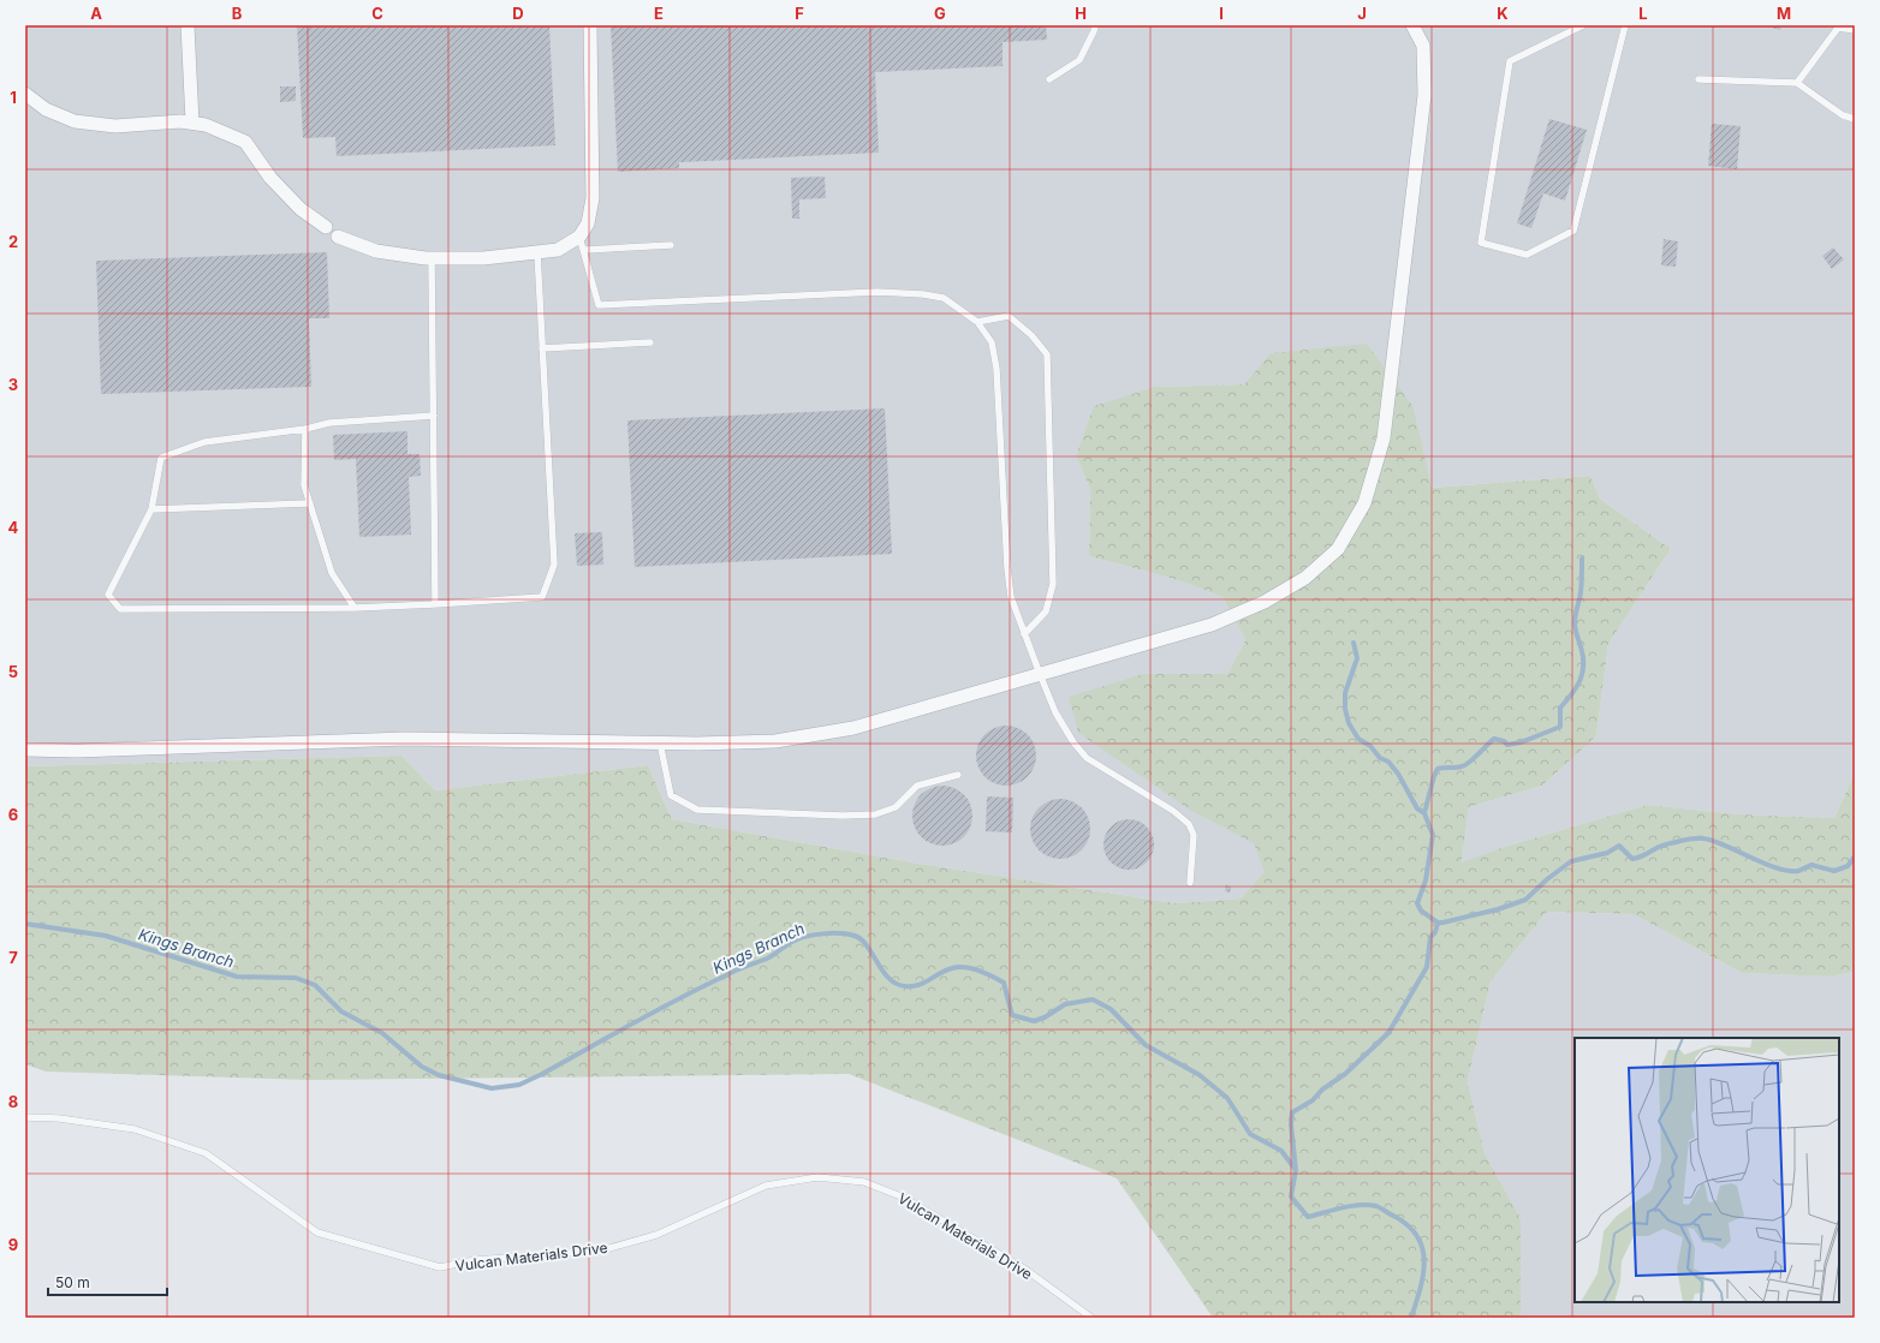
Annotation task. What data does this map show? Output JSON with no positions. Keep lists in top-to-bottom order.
{
  "streets": {
    "lane": ["Vulcan Materials Drive"]
  },
  "water": ["Kings Branch"],
  "scale_bar": "50 m",
  "grid": {
    "columns": [
      "A",
      "B",
      "C",
      "D",
      "E",
      "F",
      "G",
      "H",
      "I",
      "J",
      "K",
      "L",
      "M"
    ],
    "rows": [
      "1",
      "2",
      "3",
      "4",
      "5",
      "6",
      "7",
      "8",
      "9"
    ]
  }
}
